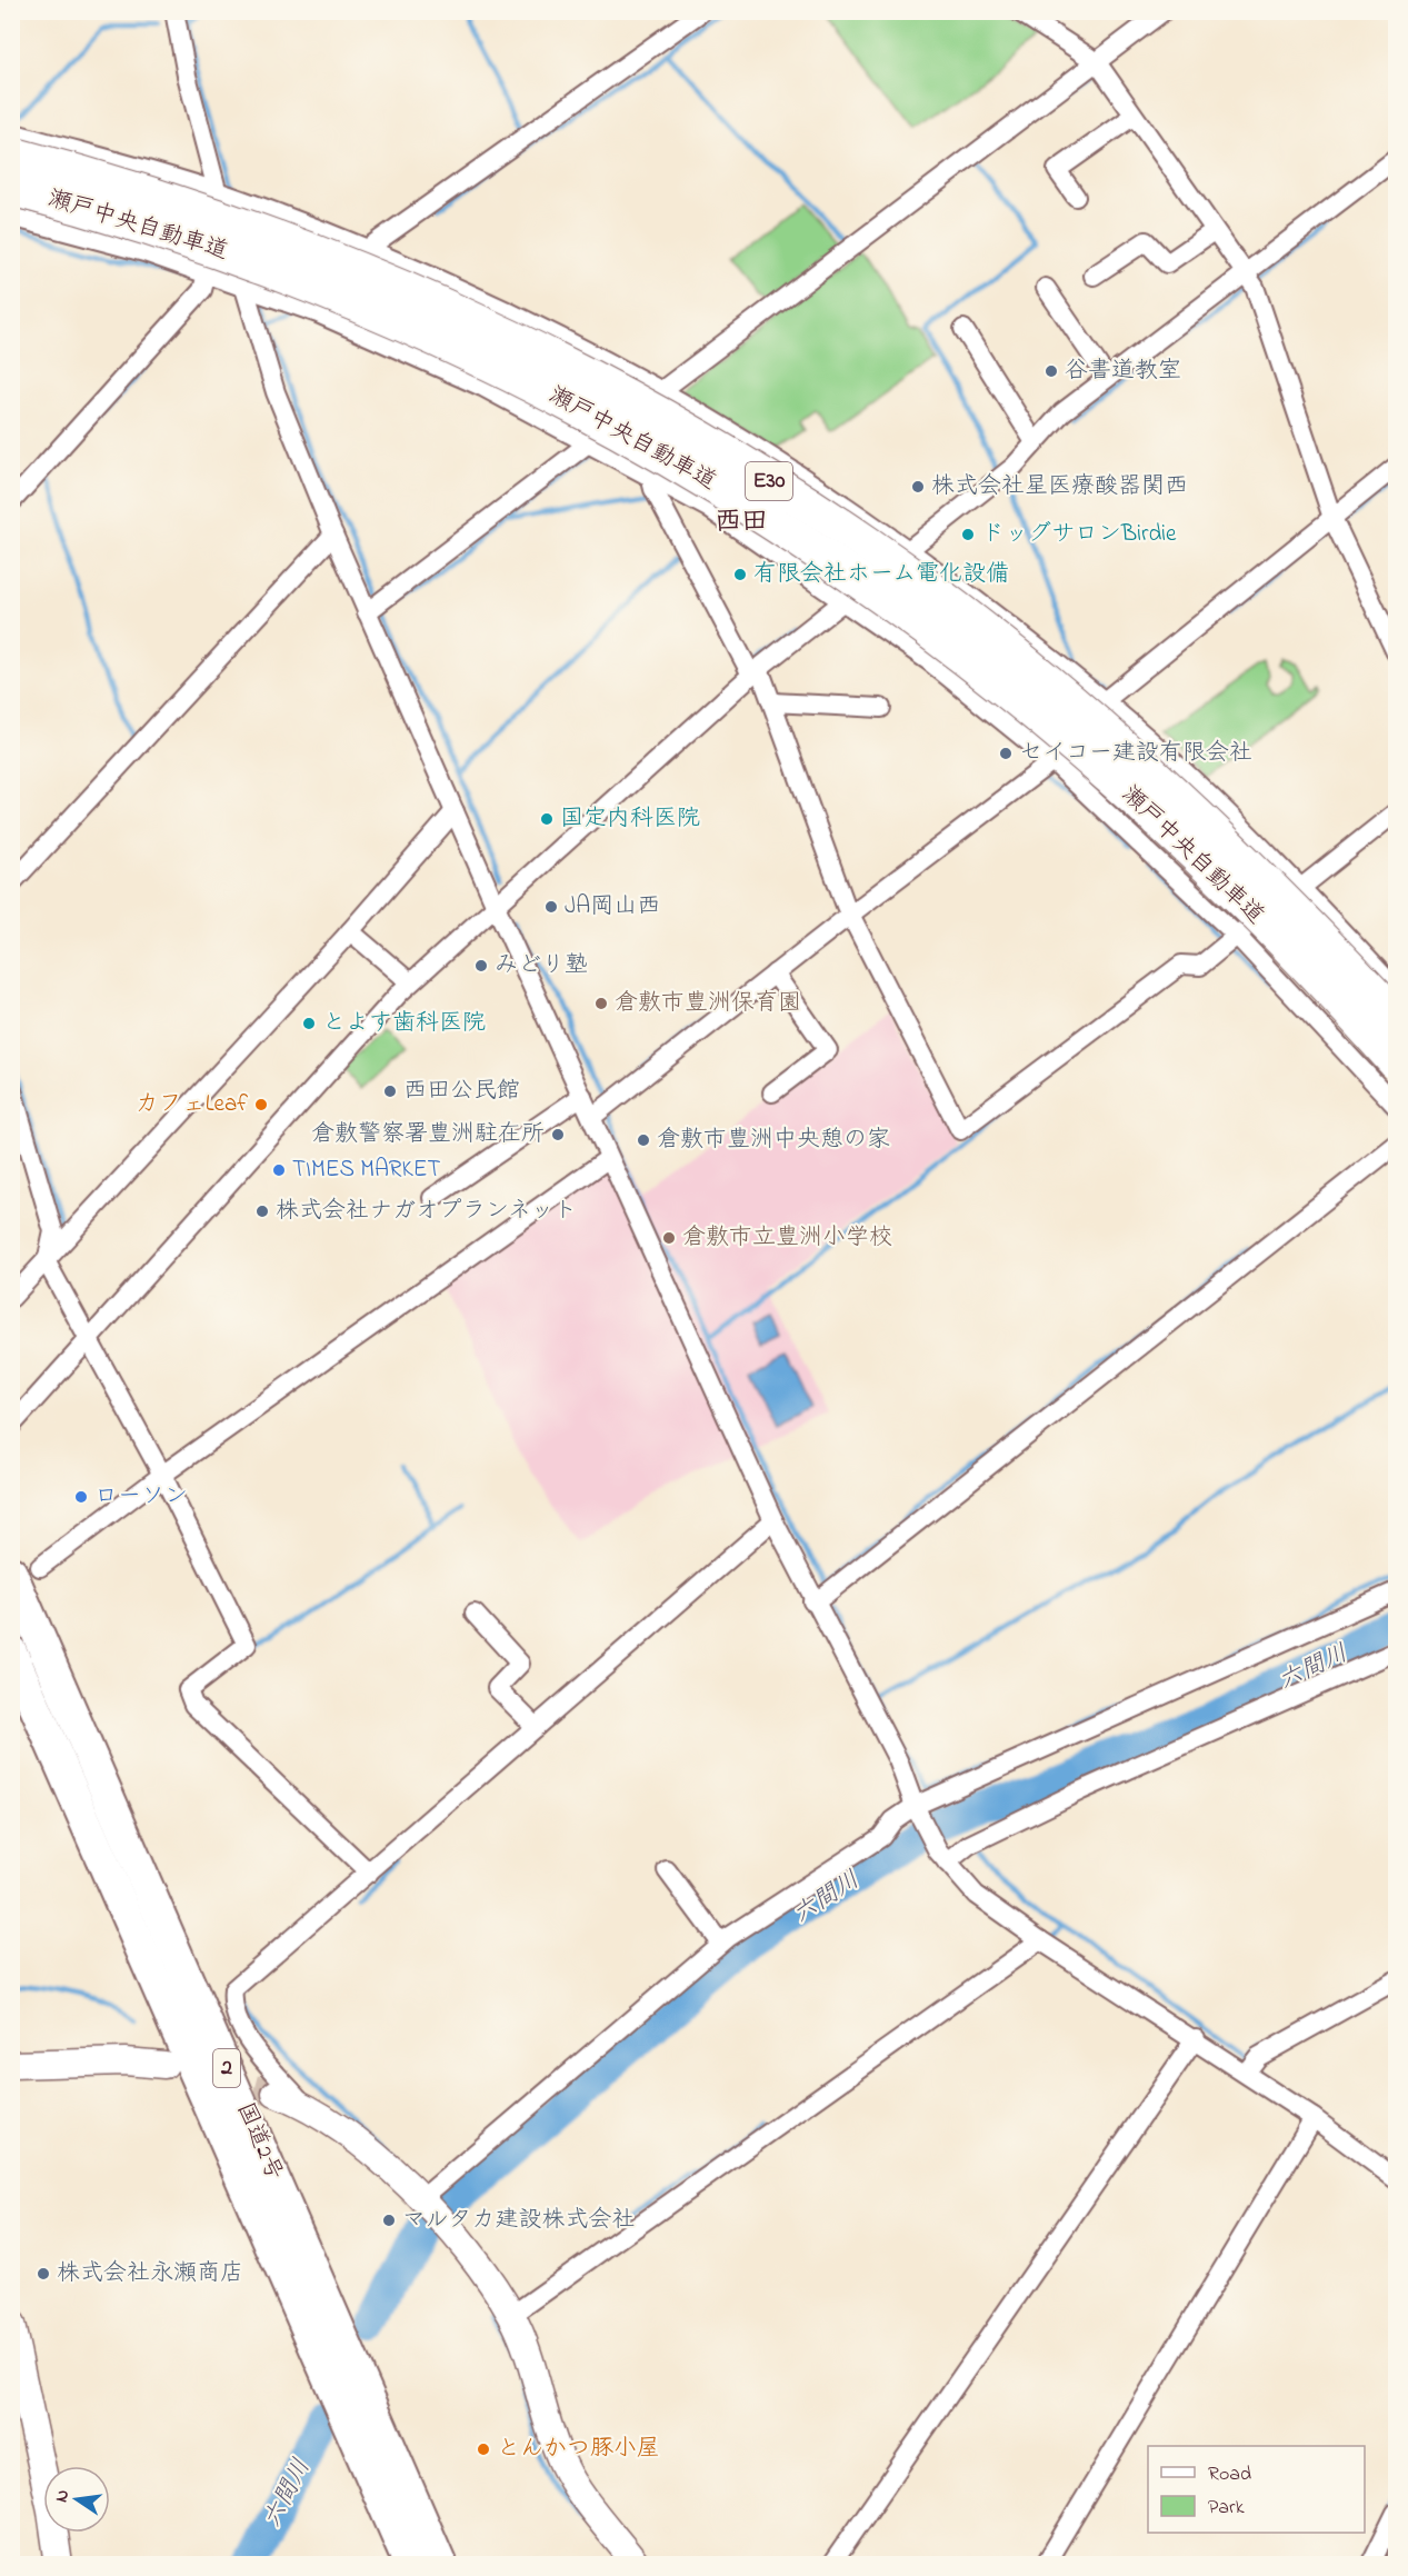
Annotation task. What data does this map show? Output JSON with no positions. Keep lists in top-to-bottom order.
{
  "streets": {
    "highway": [
      "瀬戸中央自動車道",
      "E30",
      "2",
      "国道2号"
    ]
  },
  "districts": ["西田"],
  "water": ["六間川"],
  "places": [
    "谷書道教室",
    "株式会社星医療酸器関西",
    "ドッグサロンBirdie",
    "有限会社ホーム電化設備",
    "セイコー建設有限会社",
    "国定内科医院",
    "JA岡山西",
    "みどり塾",
    "倉敷市豊洲保育園",
    "とよす歯科医院",
    "西田公民館",
    "カフェLeaf",
    "倉敷警察署豊洲駐在所",
    "倉敷市豊洲中央憩の家",
    "TIMES MARKET",
    "株式会社ナガオプランネット",
    "倉敷市立豊洲小学校",
    "ローソン",
    "マルタカ建設株式会社",
    "株式会社永瀬商店",
    "とんかつ豚小屋"
  ],
  "legend": ["Road", "Park"],
  "north": "left"
}
